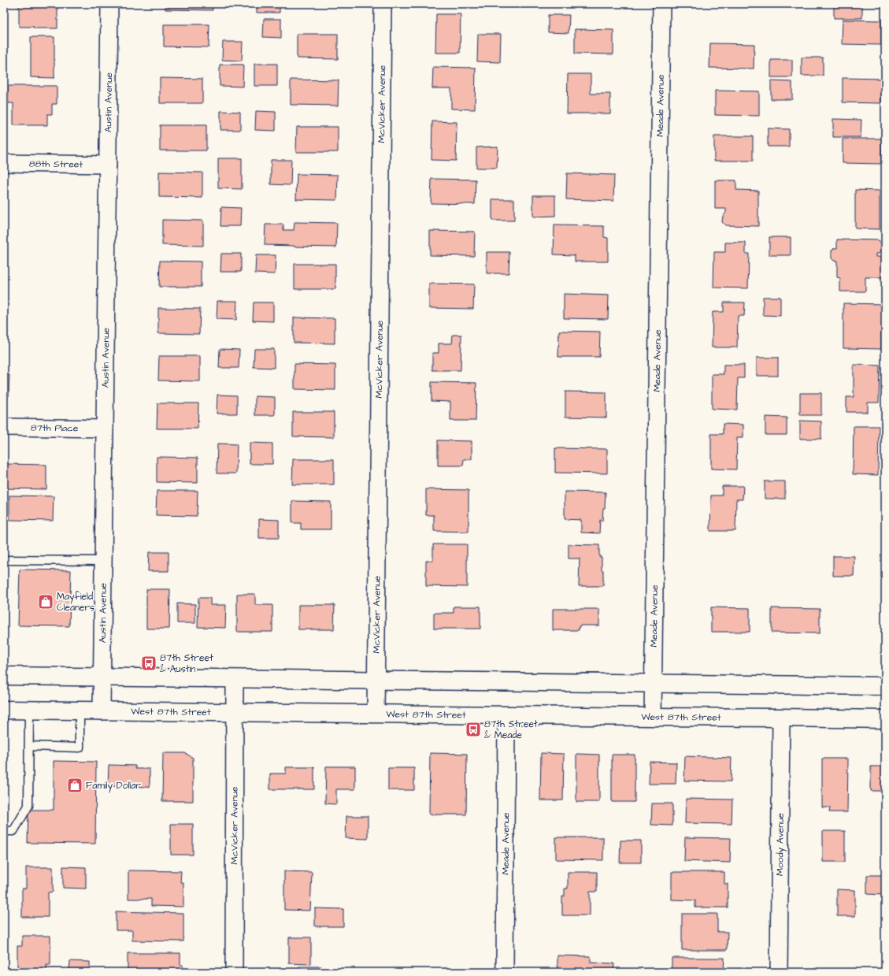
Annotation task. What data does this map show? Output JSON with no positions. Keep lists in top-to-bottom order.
{
  "streets": {
    "main road": ["West 87th Street"],
    "street": [
      "Austin Avenue",
      "McVicker Avenue",
      "Meade Avenue",
      "88th Street",
      "87th Place",
      "Moody Avenue"
    ]
  },
  "crossings": [
    ["Austin Avenue", "88th Street"],
    ["Austin Avenue", "87th Place"],
    ["Austin Avenue", "West 87th Street"],
    ["McVicker Avenue", "West 87th Street"],
    ["Meade Avenue", "West 87th Street"],
    ["West 87th Street", "Moody Avenue"]
  ],
  "places": {
    "shop": ["Mayfield Cleaners", "Family Dollar"],
    "bus stop": ["87th Street & Austin", "87th Street & Meade"]
  }
}
